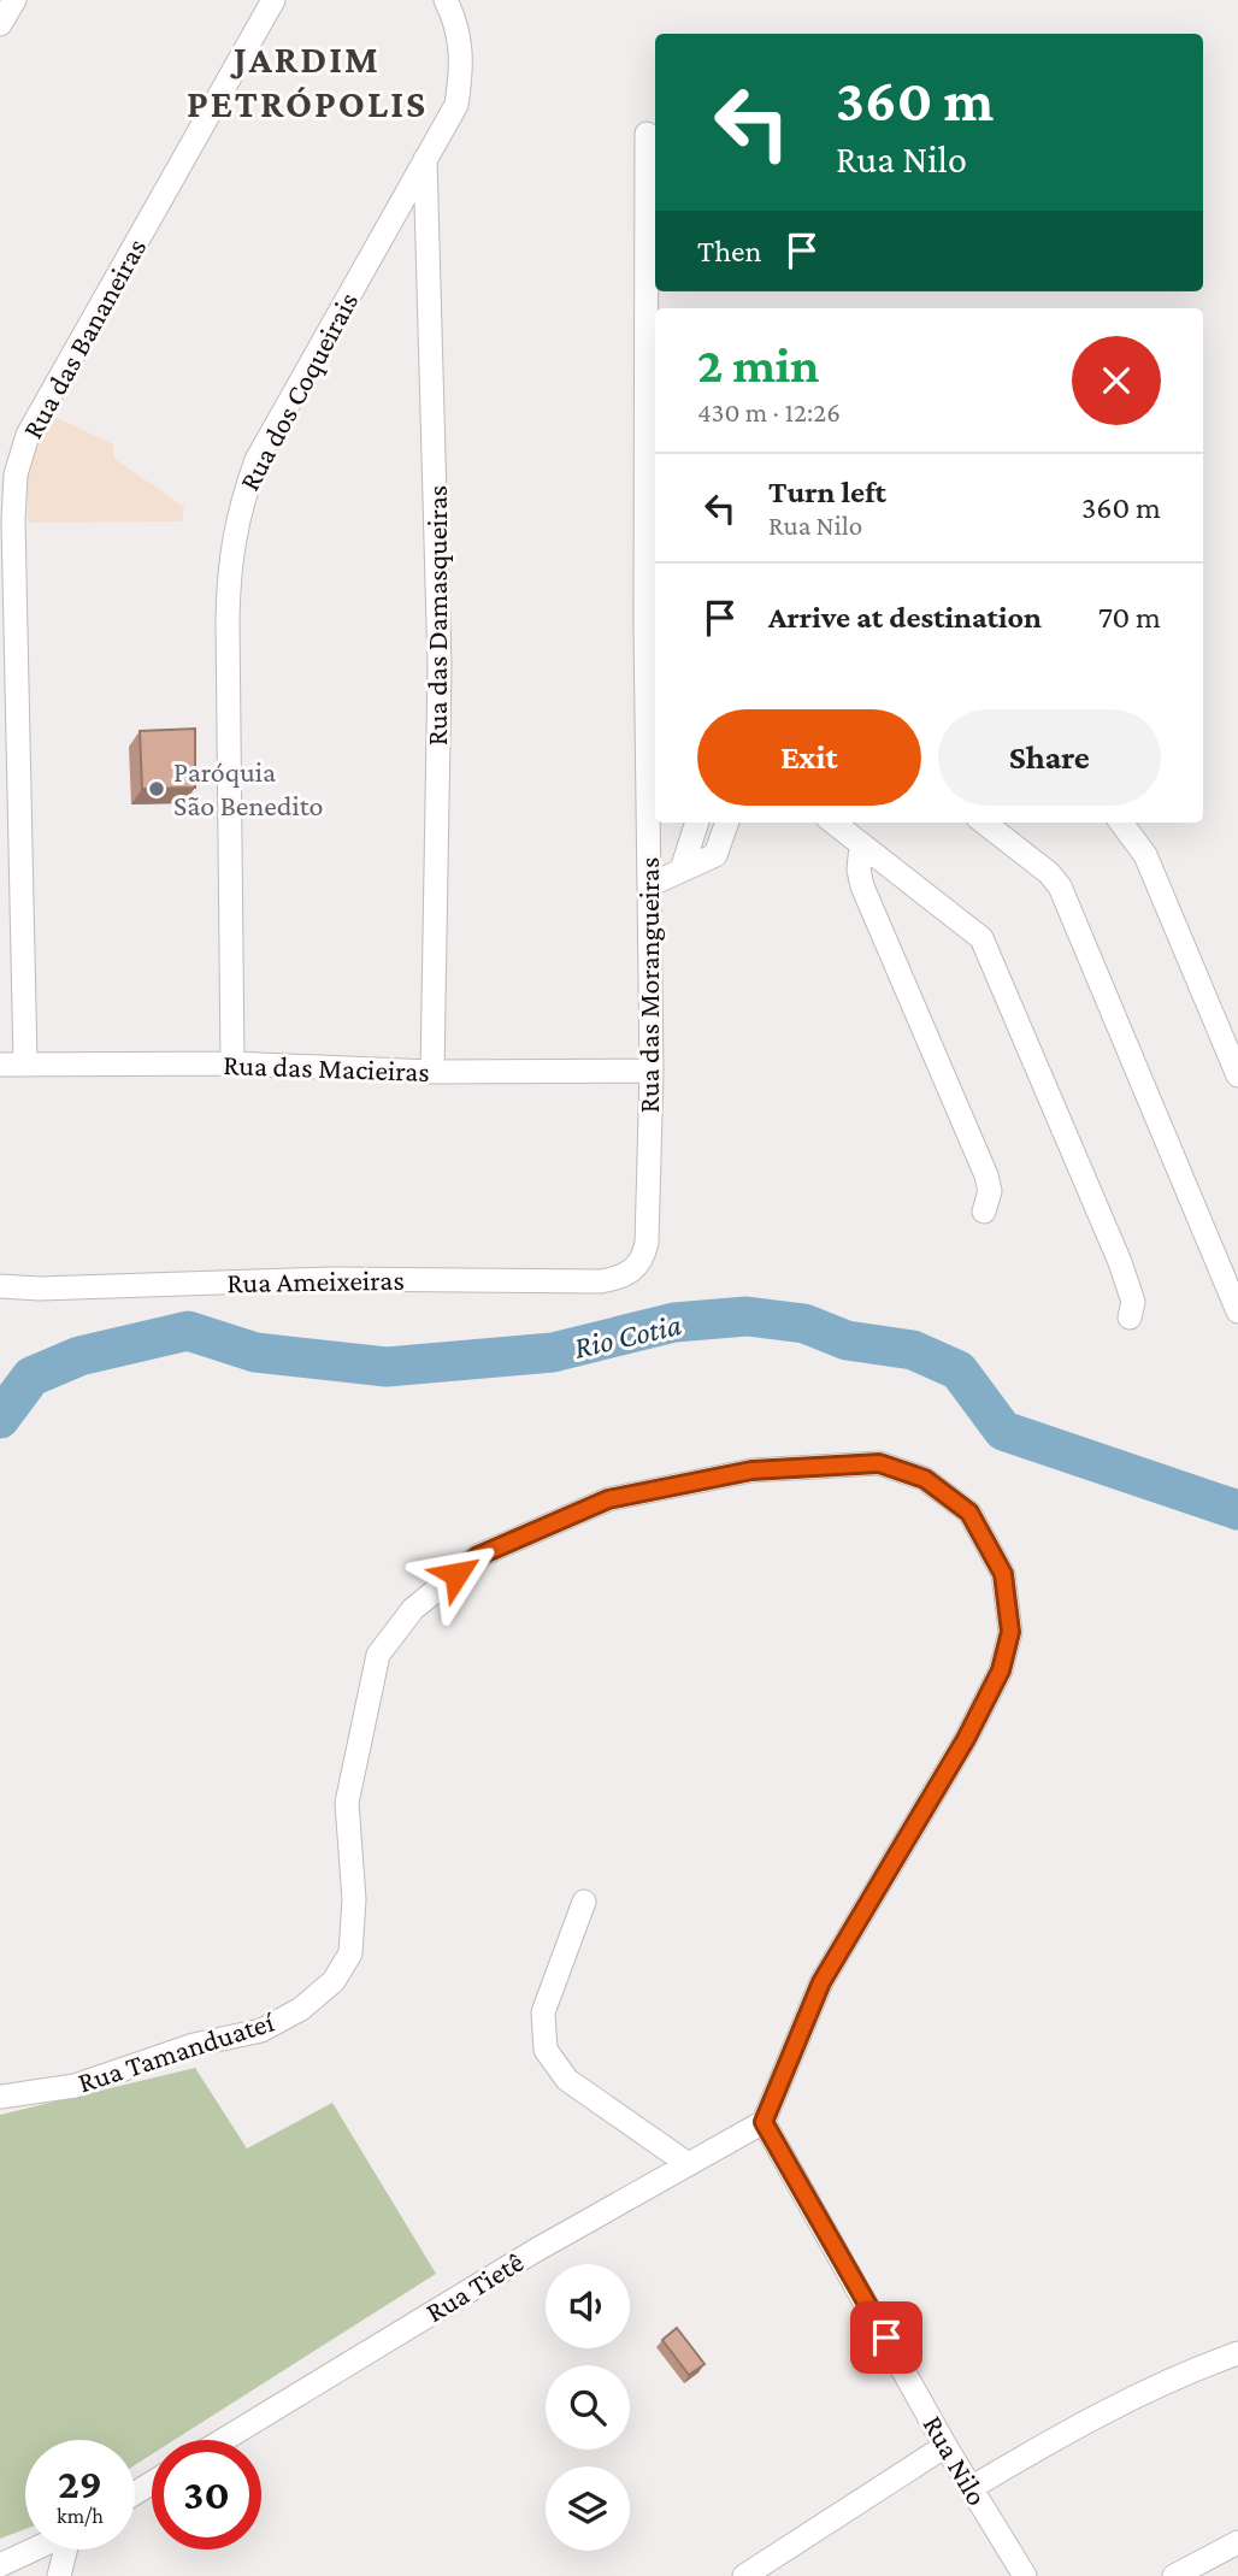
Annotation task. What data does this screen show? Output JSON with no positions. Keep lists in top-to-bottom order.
{
  "streets": {
    "street": [
      "Rua das Bananeiras",
      "Rua dos Coqueirais",
      "Rua das Damasqueiras",
      "Rua das Morangueiras",
      "Rua das Macieiras",
      "Rua Ameixeiras",
      "Rua Tamanduateí",
      "Rua Tietê",
      "Rua Nilo"
    ]
  },
  "crossings": [
    ["Rua das Bananeiras", "Rua das Macieiras"],
    ["Rua dos Coqueirais", "Rua das Damasqueiras"],
    ["Rua dos Coqueirais", "Rua das Macieiras"],
    ["Rua das Damasqueiras", "Rua das Macieiras"],
    ["Rua das Morangueiras", "Rua das Macieiras"],
    ["Rua das Morangueiras", "Rua Ameixeiras"],
    ["Rua Tamanduateí", "Rua Tietê"],
    ["Rua Tamanduateí", "Rua Nilo"],
    ["Rua Tietê", "Rua Nilo"]
  ],
  "districts": ["JARDIM PETRÓPOLIS"],
  "water": ["Rio Cotia"],
  "places": ["Paróquia São Benedito"],
  "page": {
    "turn": ["360 m", "Rua Nilo"],
    "then": "Then",
    "heading": ["2 min", "430 m · 12:26"],
    "list": [
      {
        "name": "Turn left",
        "note": "Rua Nilo",
        "value": "360 m"
      },
      {
        "name": "Arrive at destination",
        "value": "70 m"
      }
    ],
    "buttons": ["Exit", "Share"],
    "speed": "29 km/h",
    "limit": "30"
  }
}
